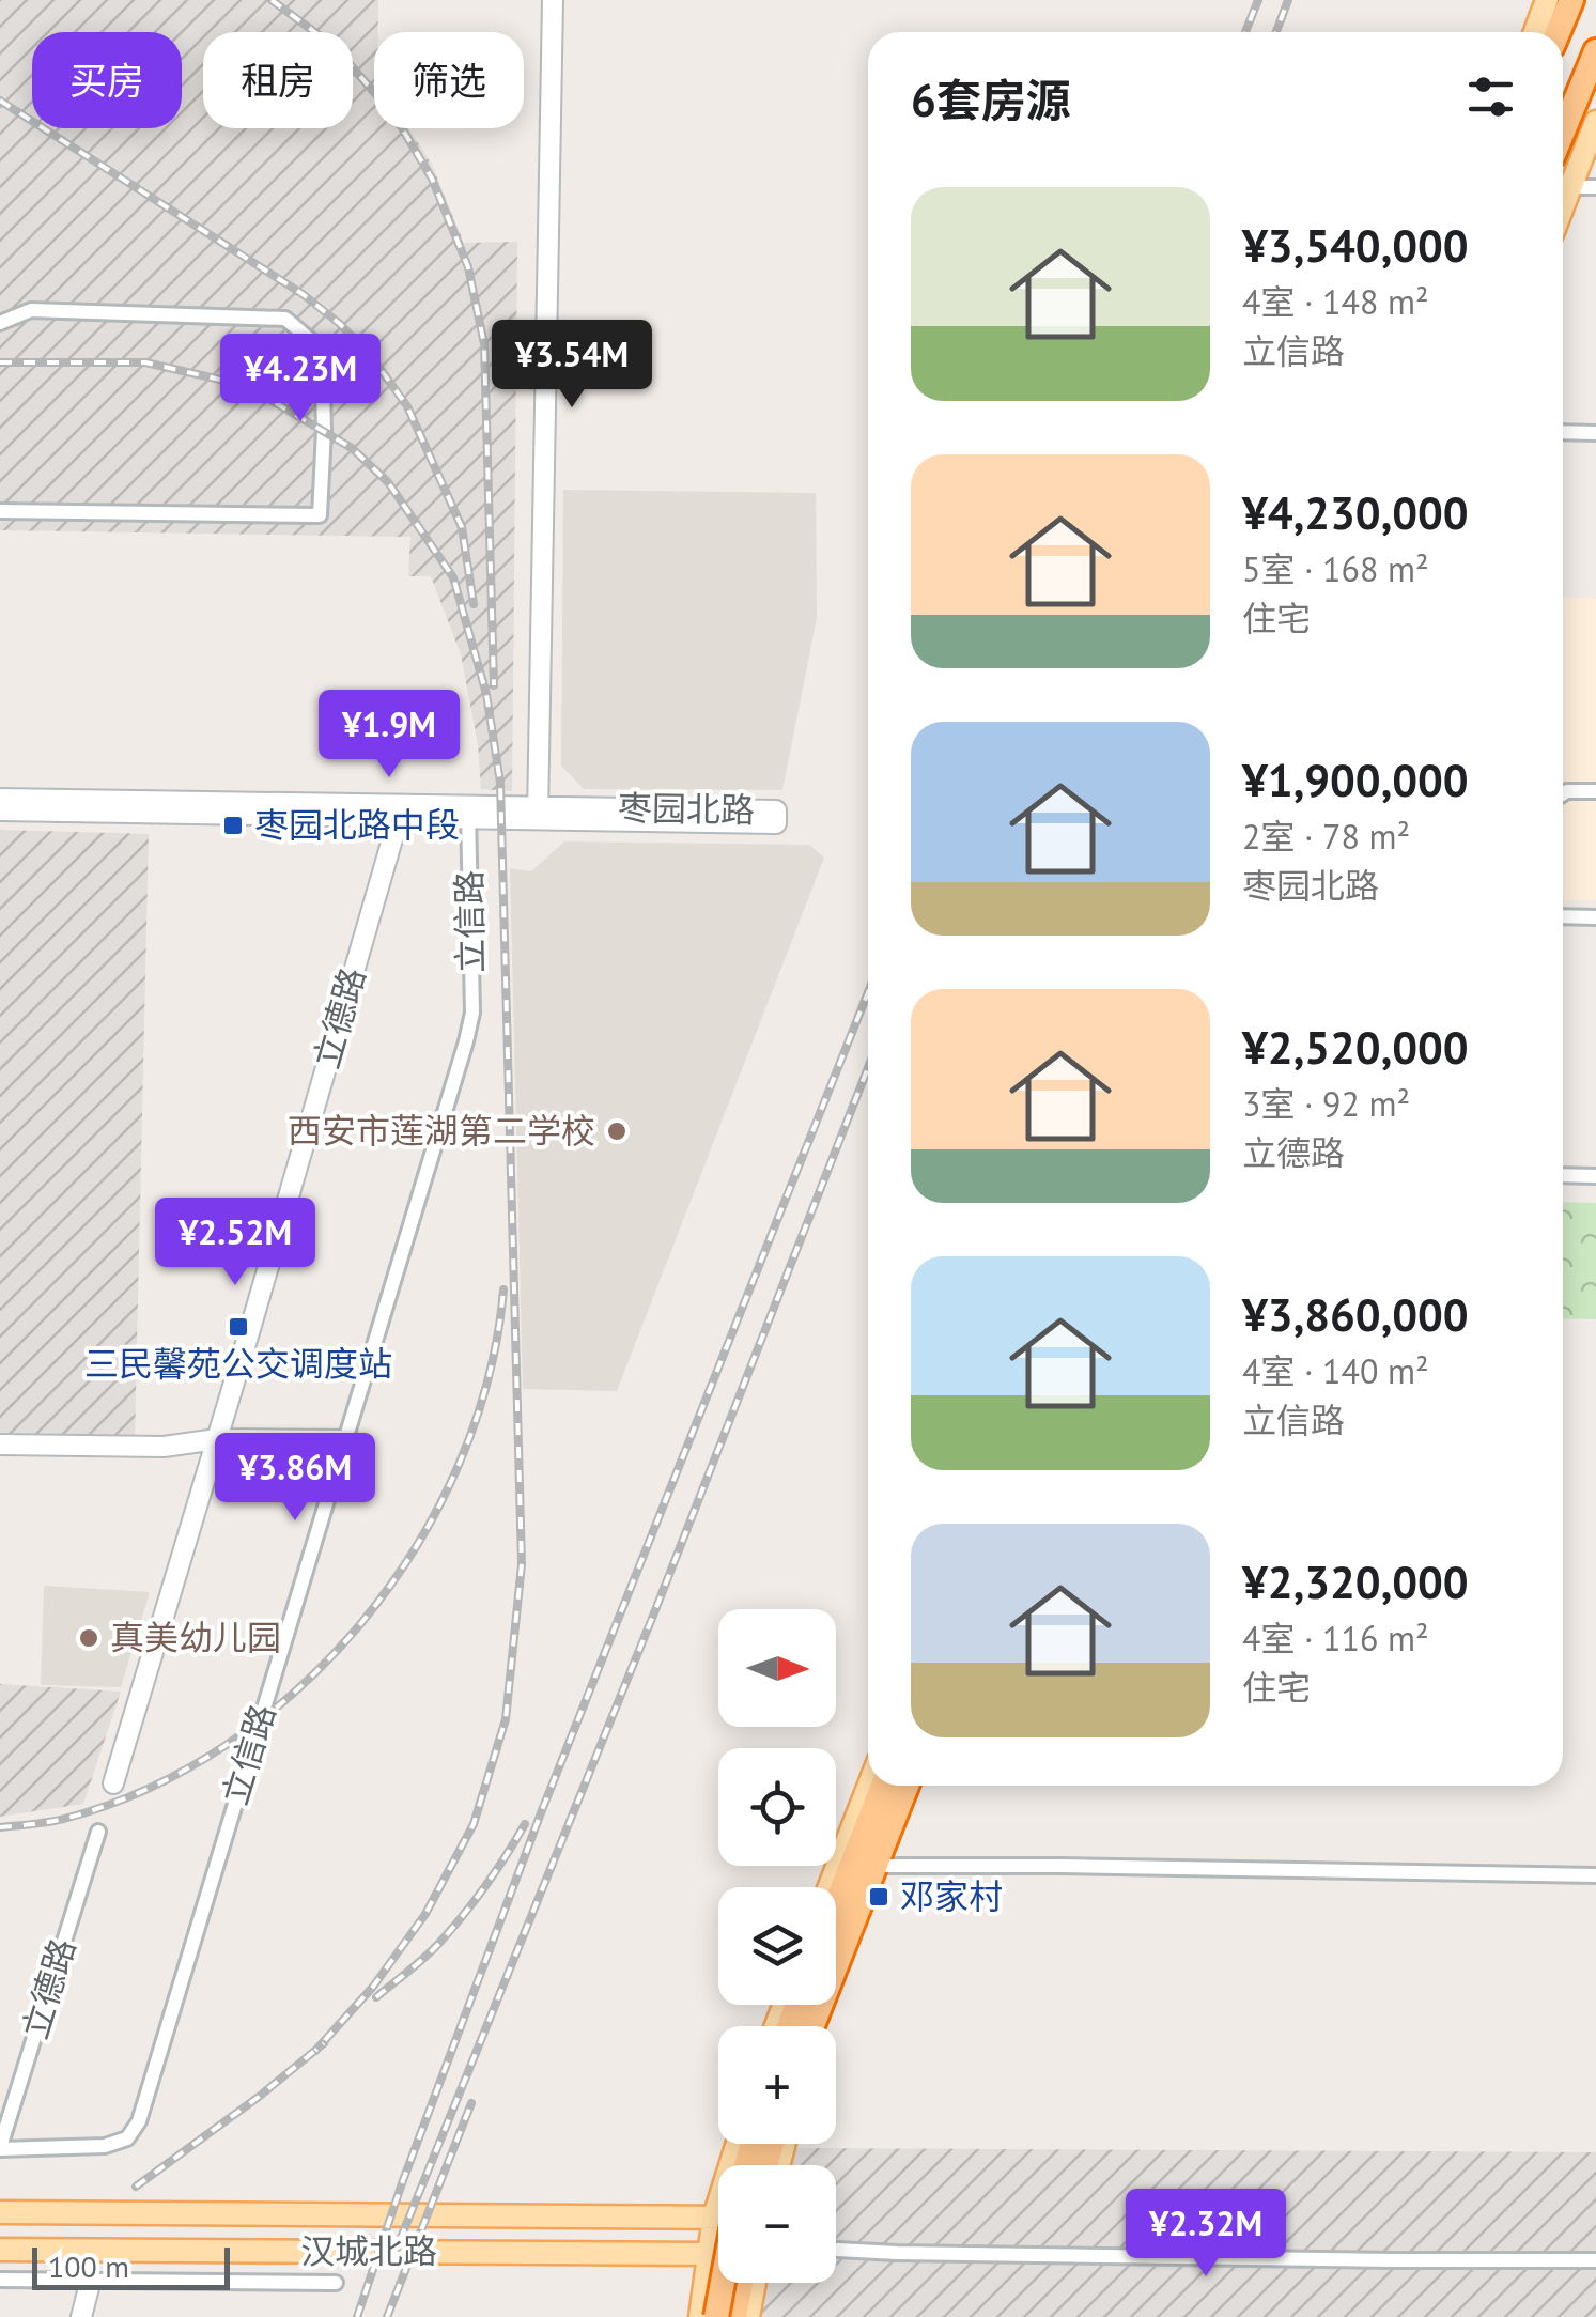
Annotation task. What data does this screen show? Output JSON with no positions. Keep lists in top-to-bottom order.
{
  "streets": {
    "main road": ["汉城北路"],
    "street": ["枣园北路", "立信路", "立德路"]
  },
  "crossings": [
    ["枣园北路", "立信路"],
    ["枣园北路", "立德路"],
    ["立信路", "立德路"]
  ],
  "places": {
    "transit": ["枣园北路中段", "三民馨苑公交调度站", "邓家村"],
    "other": ["西安市莲湖第二学校", "真美幼儿园"]
  },
  "scale_bar": "100 m",
  "north": "right",
  "page": {
    "chip": ["买房", "租房", "筛选"],
    "heading": "6套房源",
    "list": [
      {
        "name": "¥3,540,000",
        "note": "4室 · 148 m² · 立信路"
      },
      {
        "name": "¥4,230,000",
        "note": "5室 · 168 m² · 住宅"
      },
      {
        "name": "¥1,900,000",
        "note": "2室 · 78 m² · 枣园北路"
      },
      {
        "name": "¥2,520,000",
        "note": "3室 · 92 m² · 立德路"
      },
      {
        "name": "¥3,860,000",
        "note": "4室 · 140 m² · 立信路"
      },
      {
        "name": "¥2,320,000",
        "note": "4室 · 116 m² · 住宅"
      }
    ],
    "price": [
      "¥3.54M",
      "¥4.23M",
      "¥1.9M",
      "¥2.52M",
      "¥3.86M",
      "¥2.32M"
    ],
    "map_buttons": ["+", "−"],
    "scale": "100 m"
  }
}
